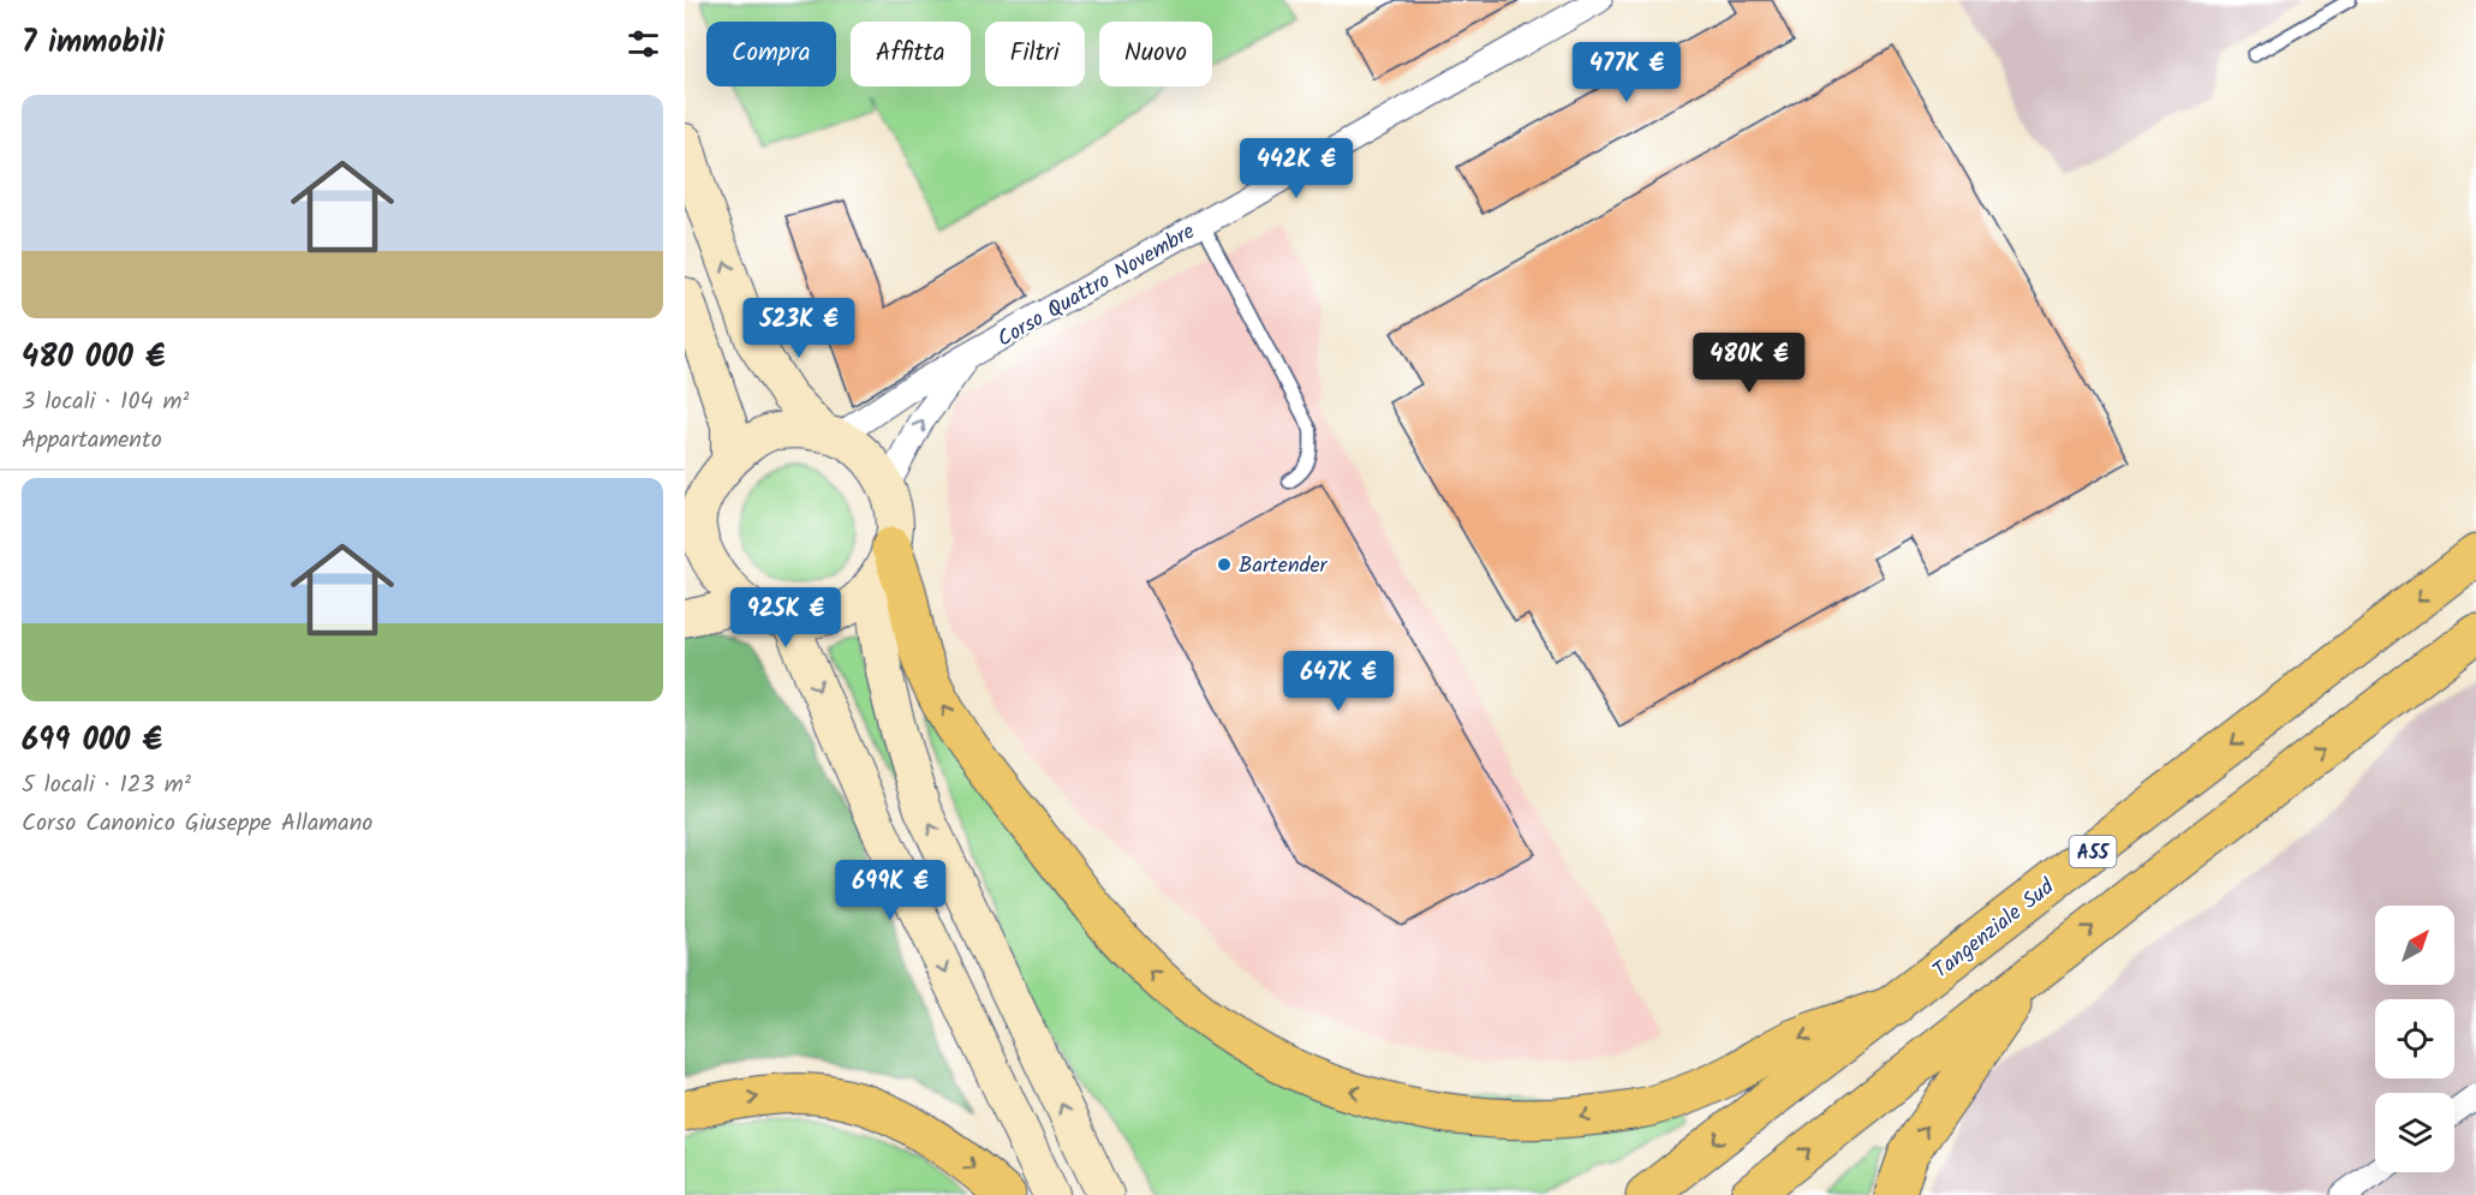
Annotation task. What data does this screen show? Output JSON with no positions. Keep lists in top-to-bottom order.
{
  "streets": {
    "highway": ["A55", "Tangenziale Sud"],
    "street": ["Corso Quattro Novembre"]
  },
  "places": ["Bartender"],
  "north": "top right",
  "page": {
    "heading": "7 immobili",
    "chip": [
      "Compra",
      "Affitta",
      "Filtri",
      "Nuovo"
    ],
    "price": [
      "477K €",
      "442K €",
      "523K €",
      "480K €",
      "925K €",
      "647K €",
      "699K €"
    ],
    "list": [
      {
        "name": "480 000 €",
        "note": "3 locali · 104 m² · Appartamento"
      },
      {
        "name": "699 000 €",
        "note": "5 locali · 123 m² · Corso Canonico Giuseppe Allamano"
      }
    ]
  }
}
